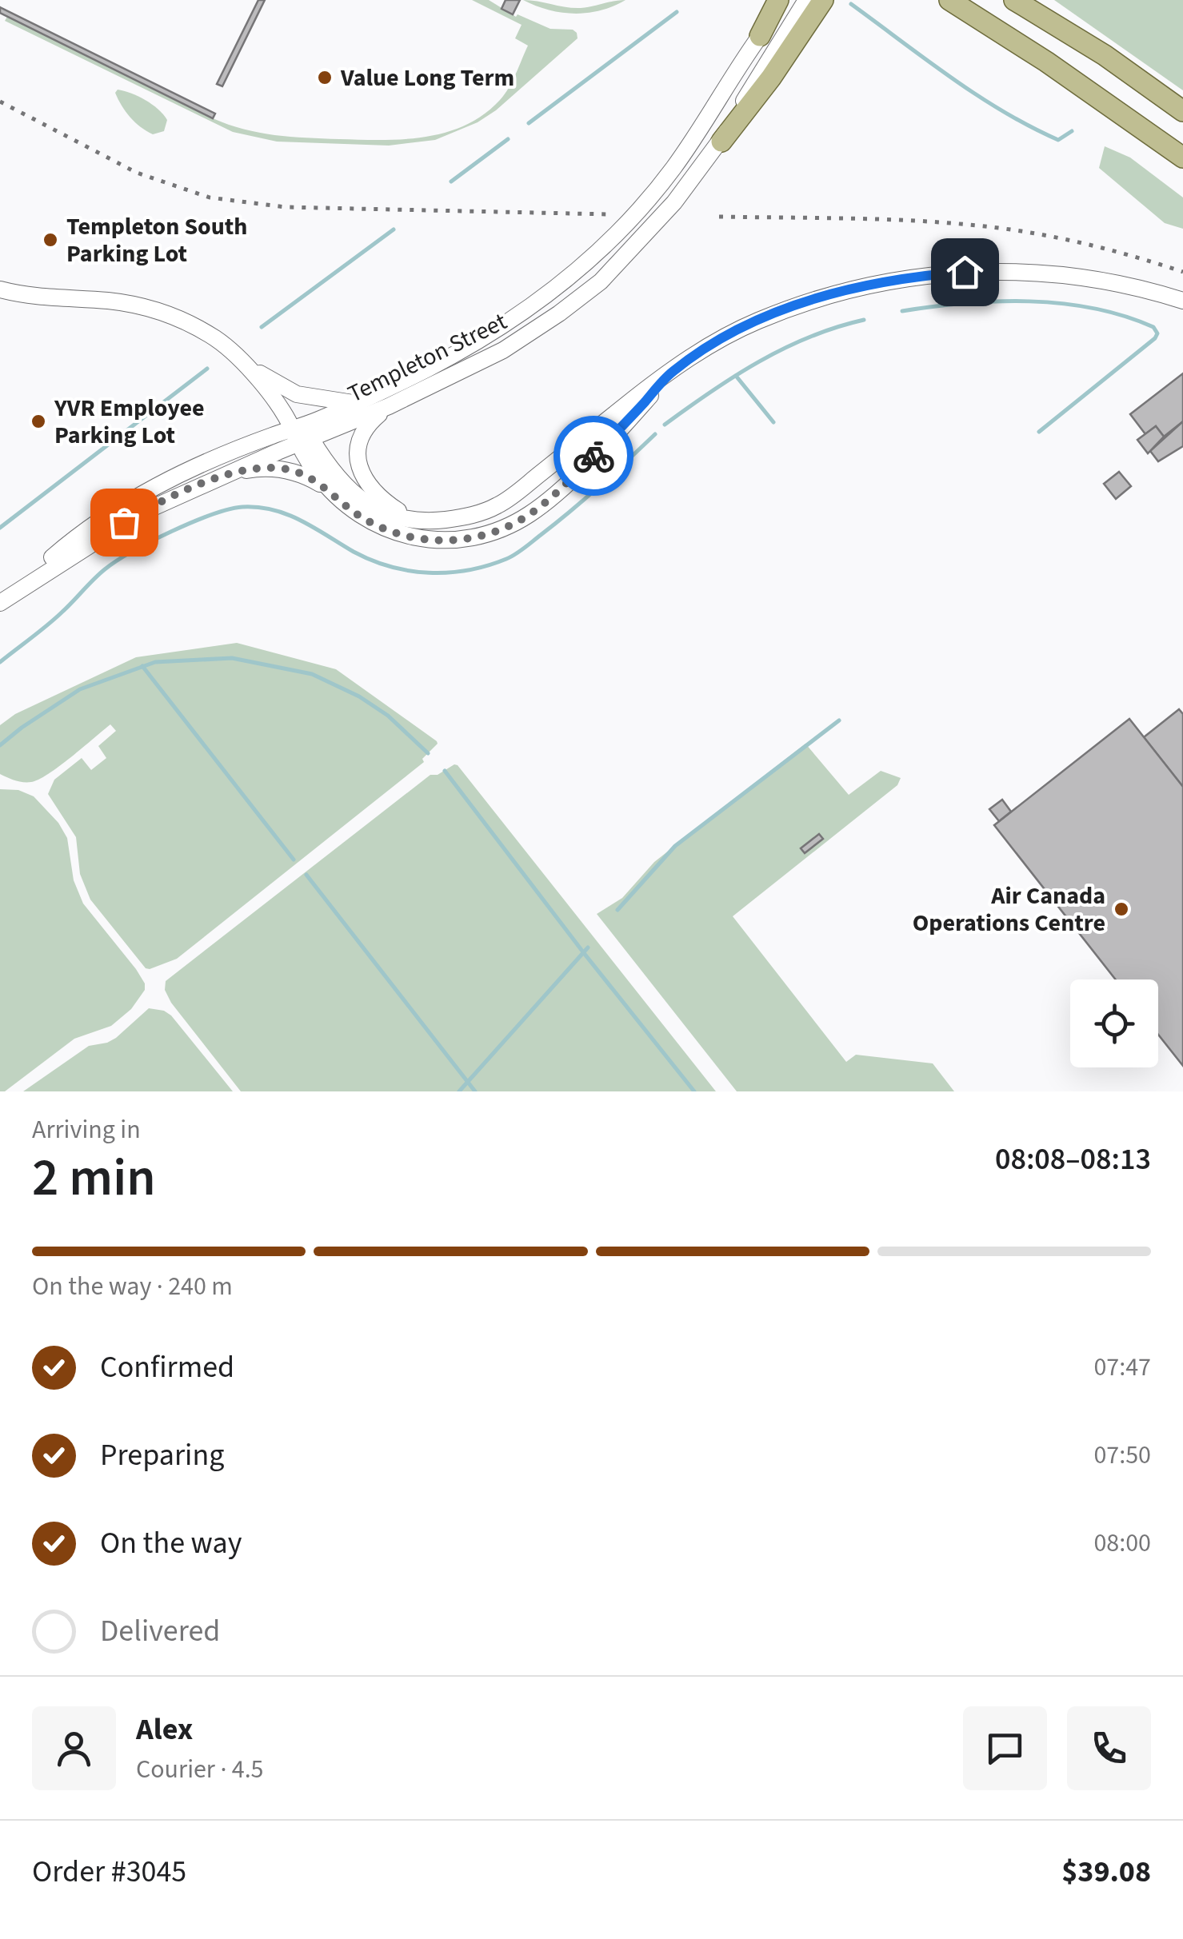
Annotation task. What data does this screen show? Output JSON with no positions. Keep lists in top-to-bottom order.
{
  "streets": {
    "street": ["Templeton Street"]
  },
  "places": [
    "Value Long Term",
    "Templeton South Parking Lot",
    "YVR Employee Parking Lot",
    "Air Canada Operations Centre"
  ],
  "page": {
    "heading": ["2 min", "Arriving in", "08:08–08:13"],
    "panel": [
      "Alex",
      "Courier · 4.5",
      "Order #3045",
      "$39.08"
    ],
    "bar": "On the way · 240 m",
    "list": [
      ["Confirmed", "07:47"],
      ["Preparing", "07:50"],
      ["On the way", "08:00"],
      "Delivered"
    ]
  }
}
